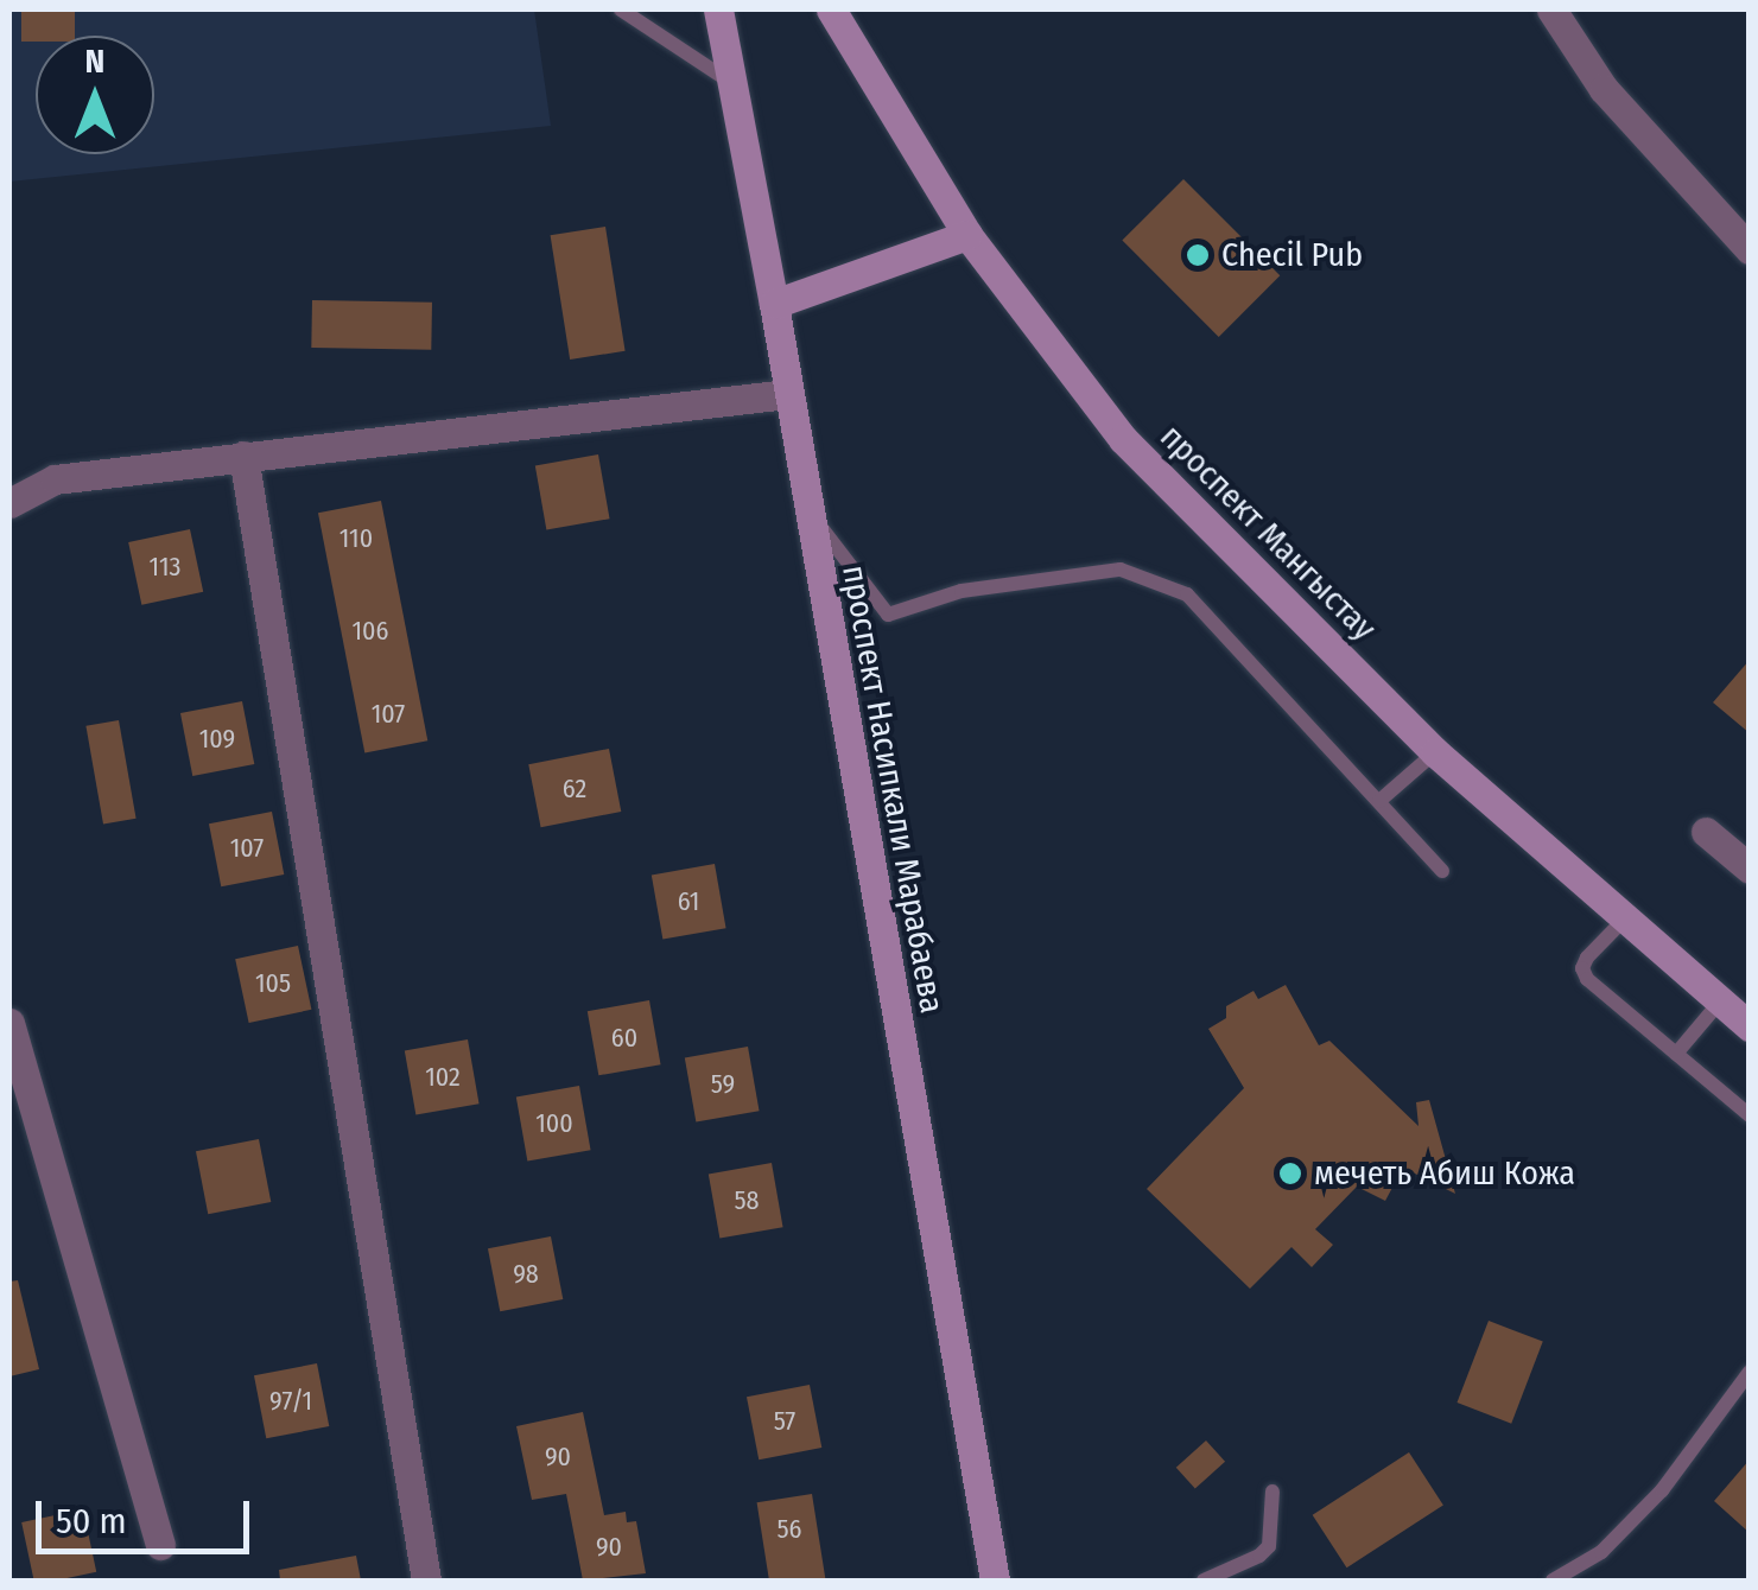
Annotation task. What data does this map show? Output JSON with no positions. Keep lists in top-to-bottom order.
{
  "streets": {
    "main road": ["проспект Мангыстау", "проспект Насипкали Марабаева"]
  },
  "places": ["Checil Pub", "мечеть Абиш Кожа"],
  "house_numbers": [
    "110",
    "113",
    "106",
    "107",
    "109",
    "62",
    "107",
    "61",
    "105",
    "60",
    "102",
    "59",
    "100",
    "58",
    "98",
    "97/1",
    "57",
    "90",
    "56",
    "90"
  ],
  "scale_bar": "50 m",
  "north": "top"
}
